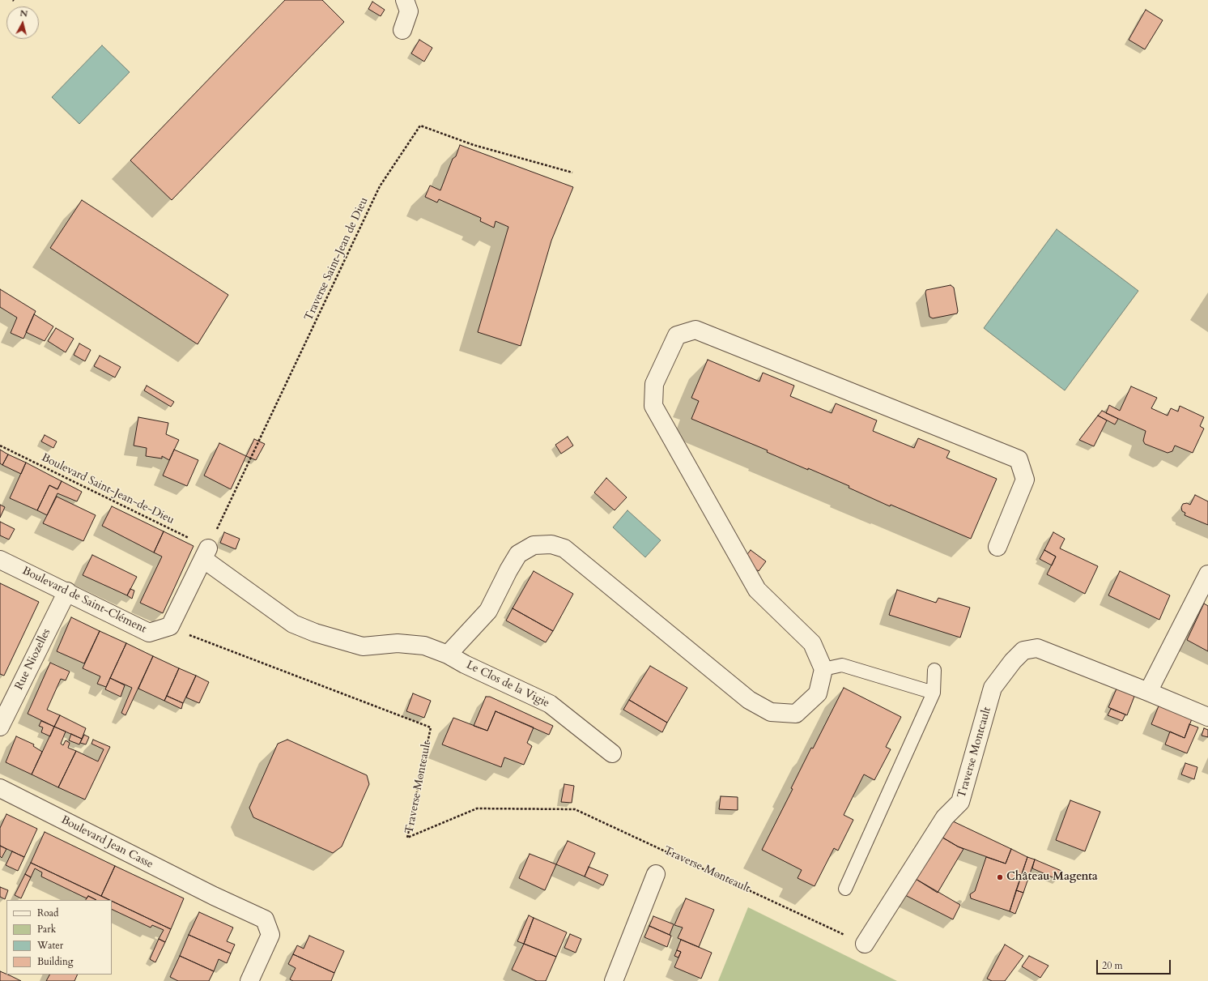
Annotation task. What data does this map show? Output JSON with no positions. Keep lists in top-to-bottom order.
{
  "streets": {
    "street": [
      "Boulevard de Saint-Clément",
      "Rue Niozelles",
      "Le Clos de la Vigie",
      "Traverse Montcault",
      "Boulevard Jean Casse"
    ],
    "path": ["Traverse Saint-Jean de Dieu", "Boulevard Saint-Jean-de-Dieu"]
  },
  "crossings": [
    ["Traverse Saint-Jean de Dieu", "Boulevard Saint-Jean-de-Dieu"],
    ["Traverse Saint-Jean de Dieu", "Le Clos de la Vigie"],
    ["Boulevard Saint-Jean-de-Dieu", "Le Clos de la Vigie"],
    ["Boulevard de Saint-Clément", "Rue Niozelles"],
    ["Boulevard de Saint-Clément", "Traverse Montcault"]
  ],
  "places": ["Château Magenta"],
  "legend": [
    "Road",
    "Park",
    "Water",
    "Building"
  ],
  "scale_bar": "20 m",
  "north": "top"
}
